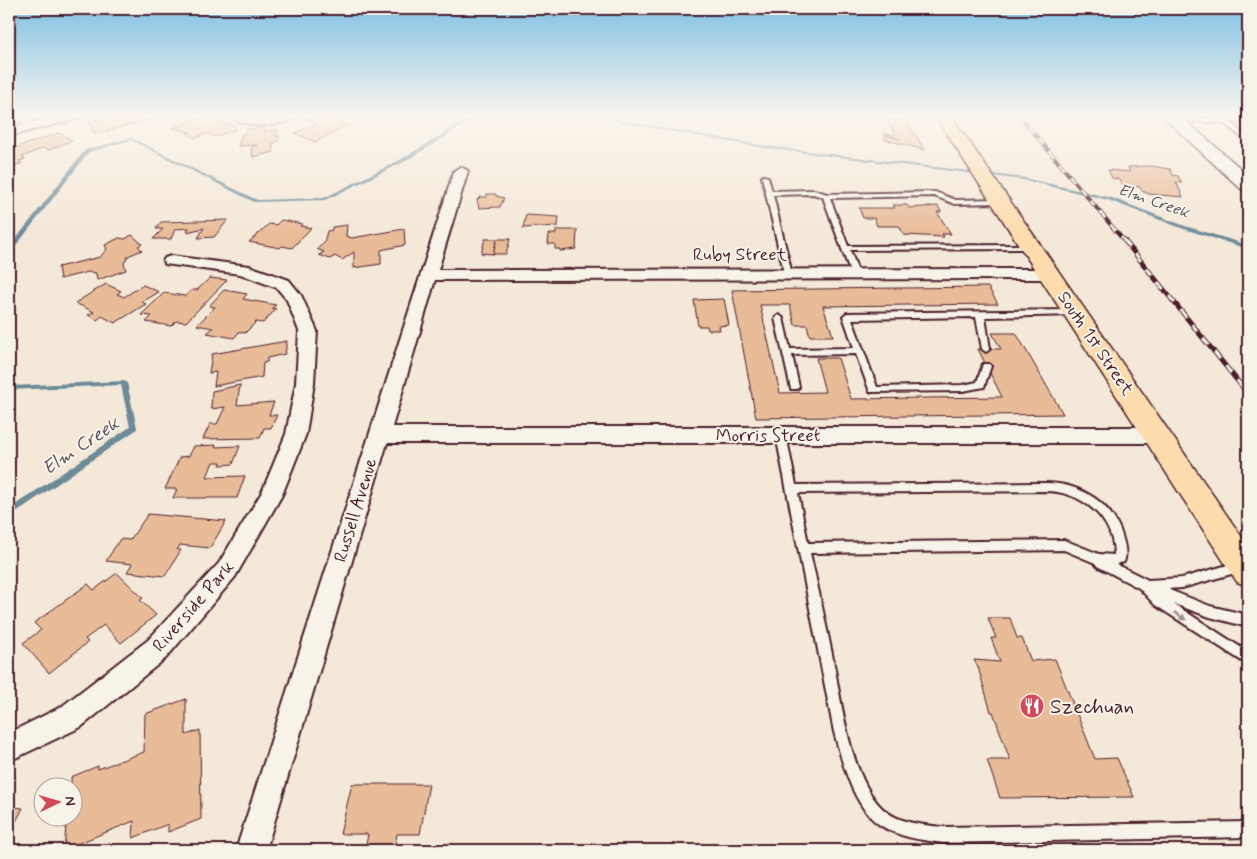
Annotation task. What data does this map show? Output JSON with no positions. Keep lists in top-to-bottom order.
{
  "streets": {
    "main road": ["South 1st Street"],
    "street": [
      "Ruby Street",
      "Morris Street",
      "Russell Avenue",
      "Riverside Park"
    ]
  },
  "crossings": [
    ["Ruby Street", "South 1st Street"],
    ["Ruby Street", "Russell Avenue"],
    ["South 1st Street", "Morris Street"],
    ["Morris Street", "Russell Avenue"]
  ],
  "water": ["Elm Creek"],
  "places": {
    "restaurant": ["Szechuan"]
  },
  "north": "right"
}
